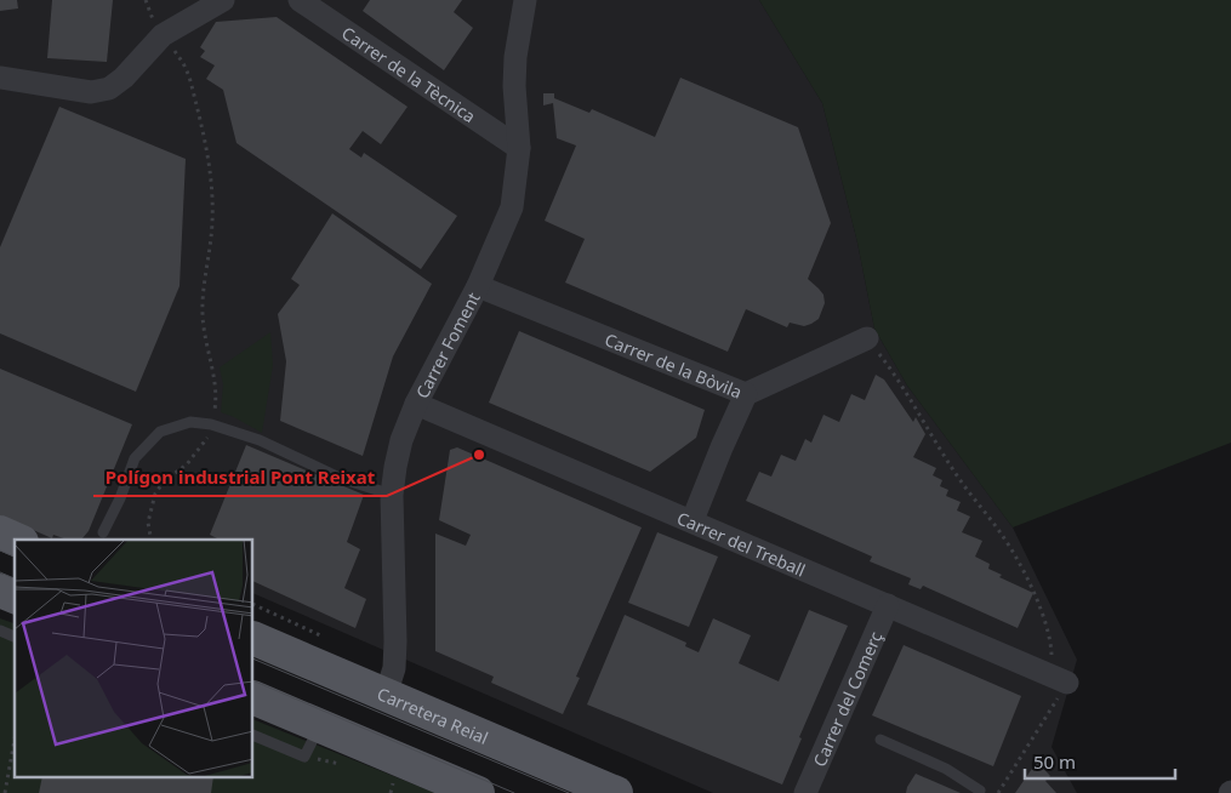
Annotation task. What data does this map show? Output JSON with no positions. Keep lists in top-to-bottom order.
{
  "streets": {
    "main road": ["Carretera Reial"],
    "street": [
      "Carrer de la Tècnica",
      "Carrer Foment",
      "Carrer de la Bòvila",
      "Carrer del Treball",
      "Carrer del Comerç"
    ]
  },
  "crossings": [
    ["Carrer de la Tècnica", "Carrer Foment"],
    ["Carrer Foment", "Carrer de la Bòvila"],
    ["Carrer Foment", "Carrer del Treball"],
    ["Carrer Foment", "Carretera Reial"],
    ["Carrer del Treball", "Carrer del Comerç"]
  ],
  "places": ["Polígon industrial Pont Reixat"],
  "scale_bar": "50 m"
}
